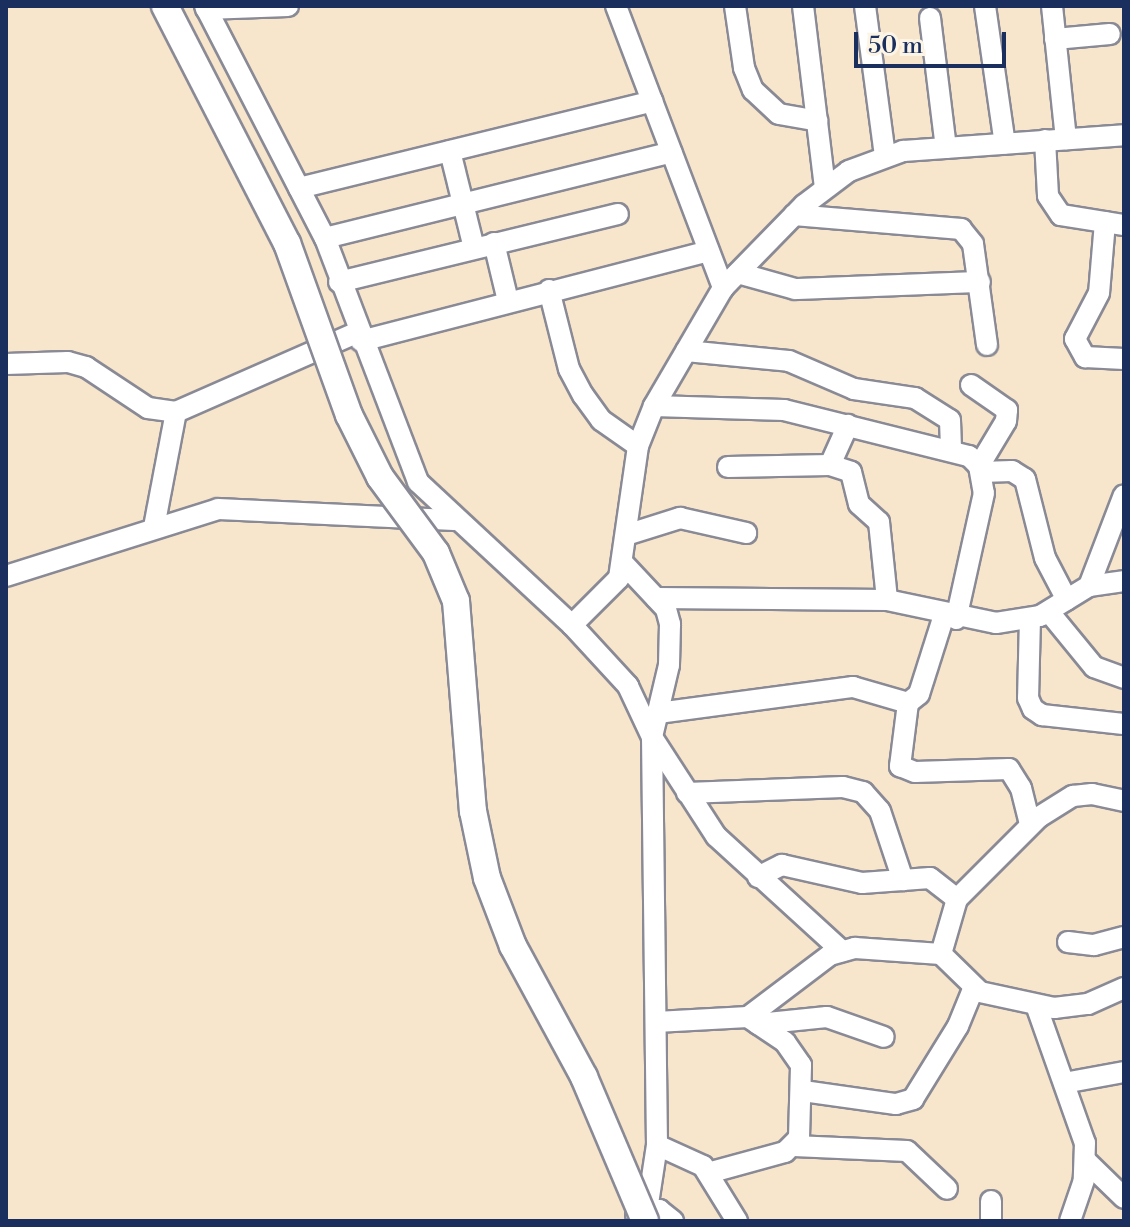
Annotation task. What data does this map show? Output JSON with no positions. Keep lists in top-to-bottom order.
{
  "scale_bar": "50 m"
}
